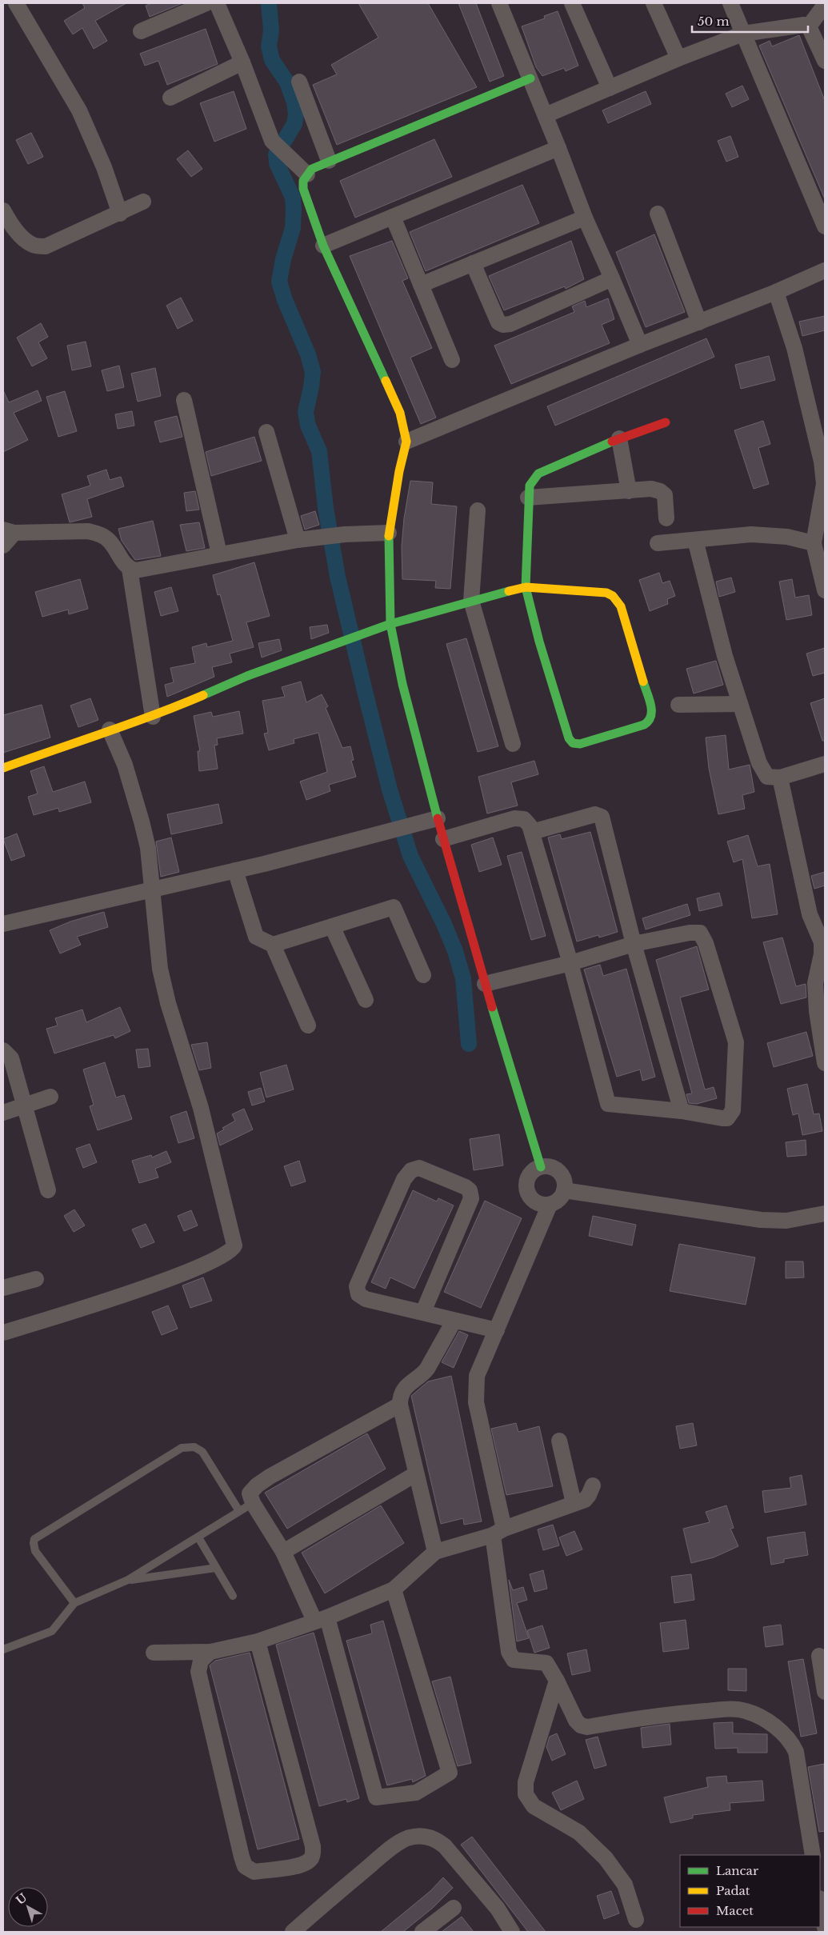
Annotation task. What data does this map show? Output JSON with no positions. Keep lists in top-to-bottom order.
{
  "legend": ["Lancar", "Padat", "Macet"],
  "scale_bar": "50 m",
  "north": "top left"
}
